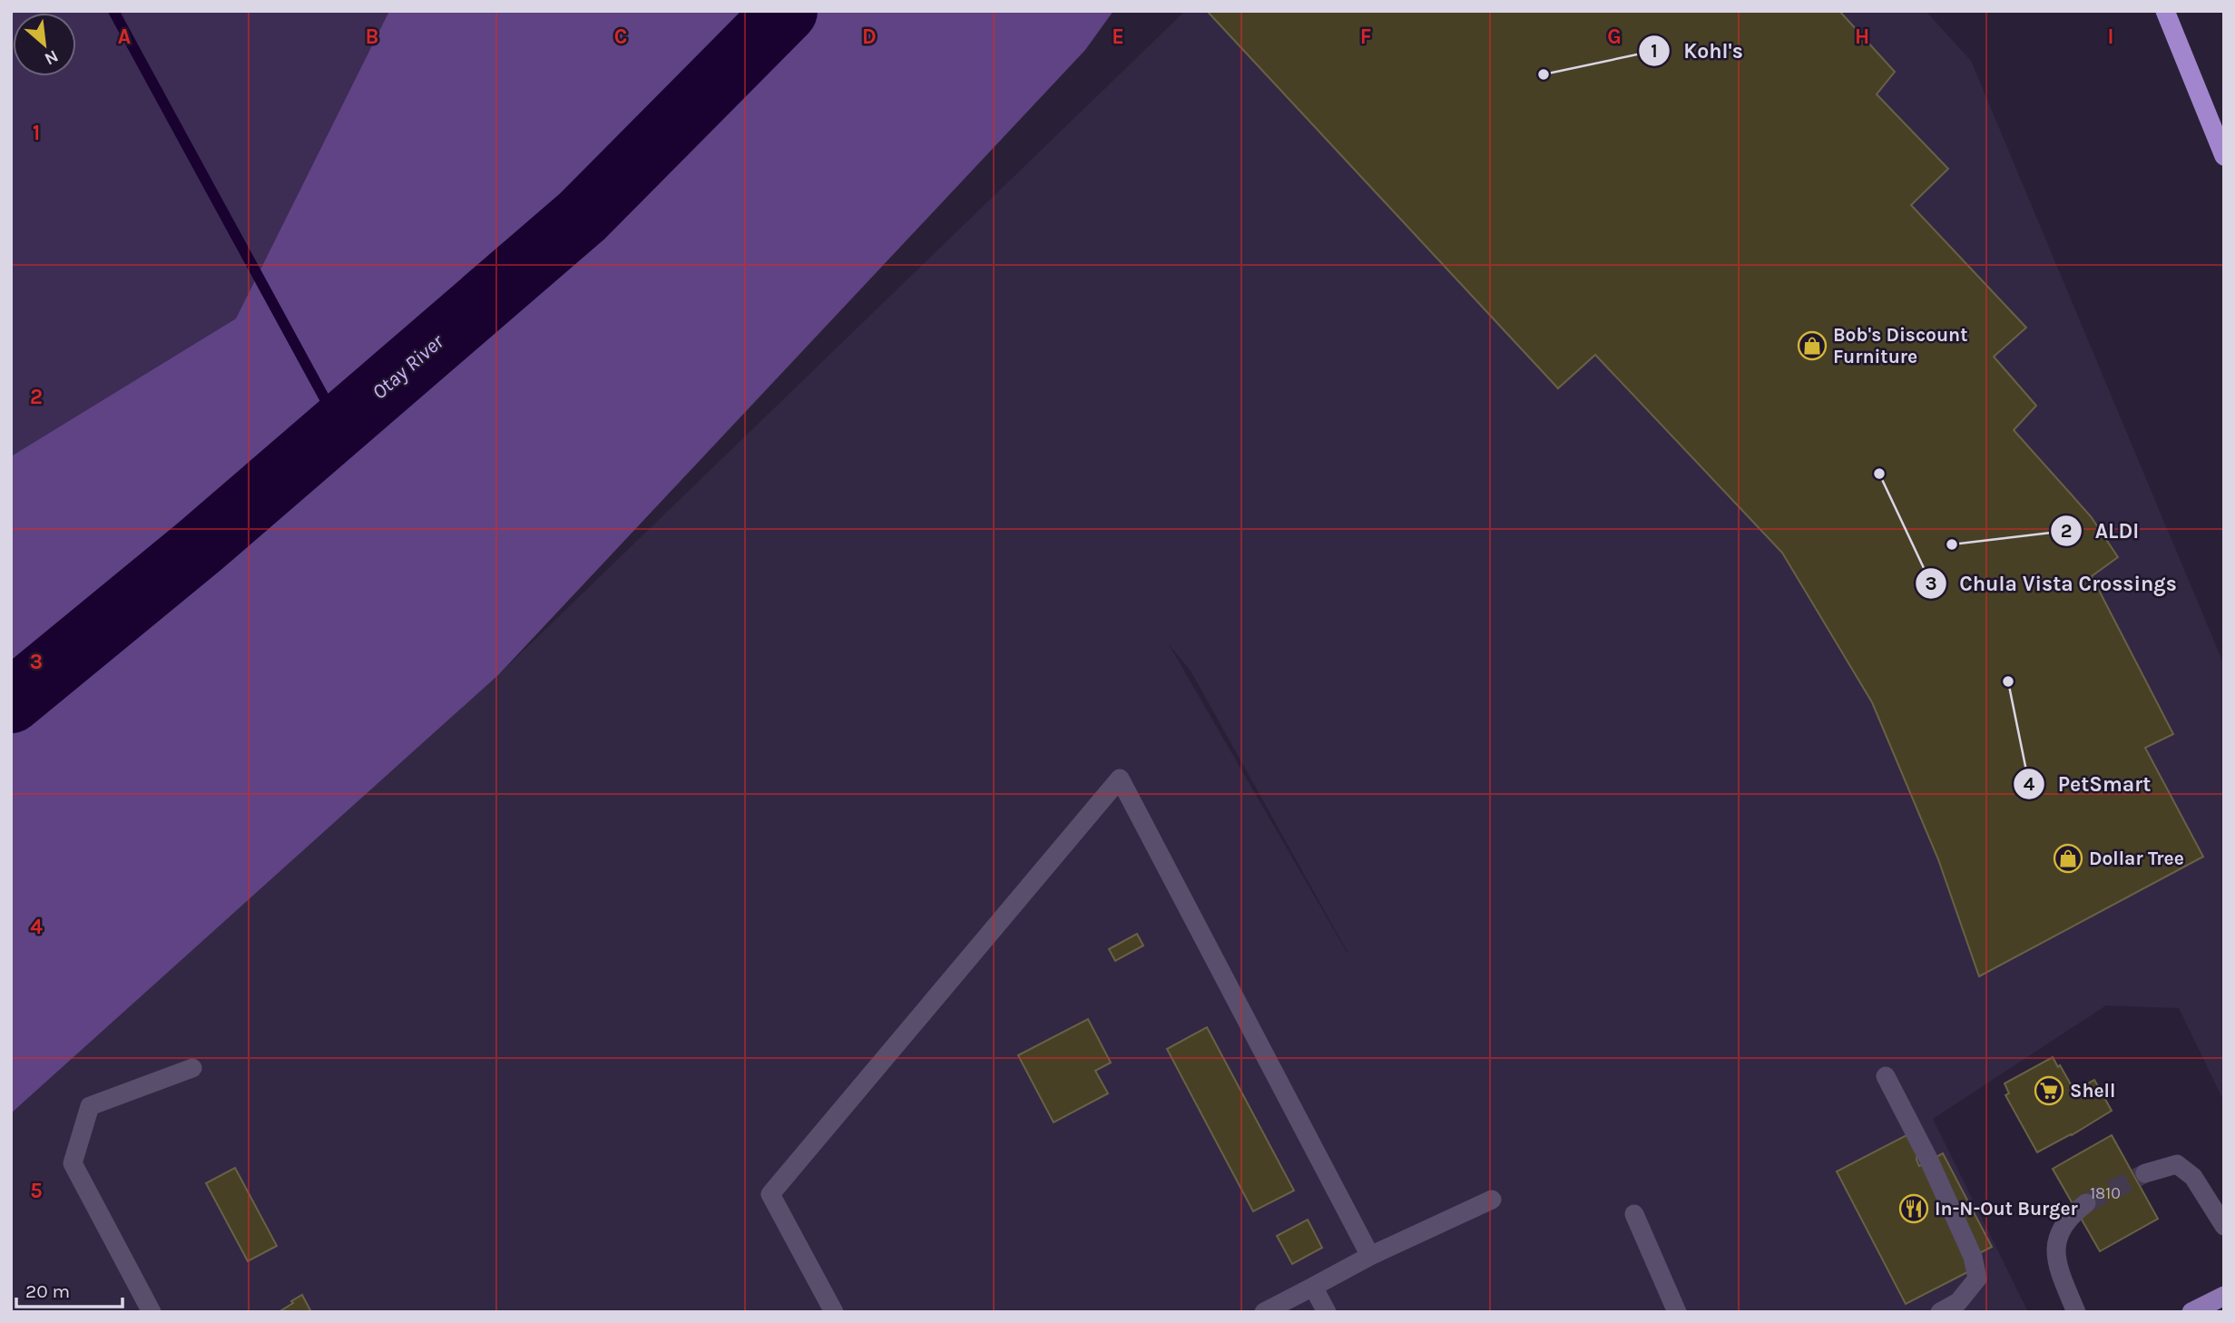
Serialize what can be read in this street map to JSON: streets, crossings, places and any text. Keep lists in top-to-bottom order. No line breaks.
{"water":["Otay River"],"places":{"other":["Kohl's","Chula Vista Crossings","ALDI","PetSmart"],"shop":["Bob's Discount Furniture","Dollar Tree"],"supermarket":["Shell"],"restaurant":["In-N-Out Burger"]},"house_numbers":["1810"],"scale_bar":"20 m","north":"bottom right","grid":{"columns":["A","B","C","D","E","F","G","H","I"],"rows":["1","2","3","4","5"]}}
